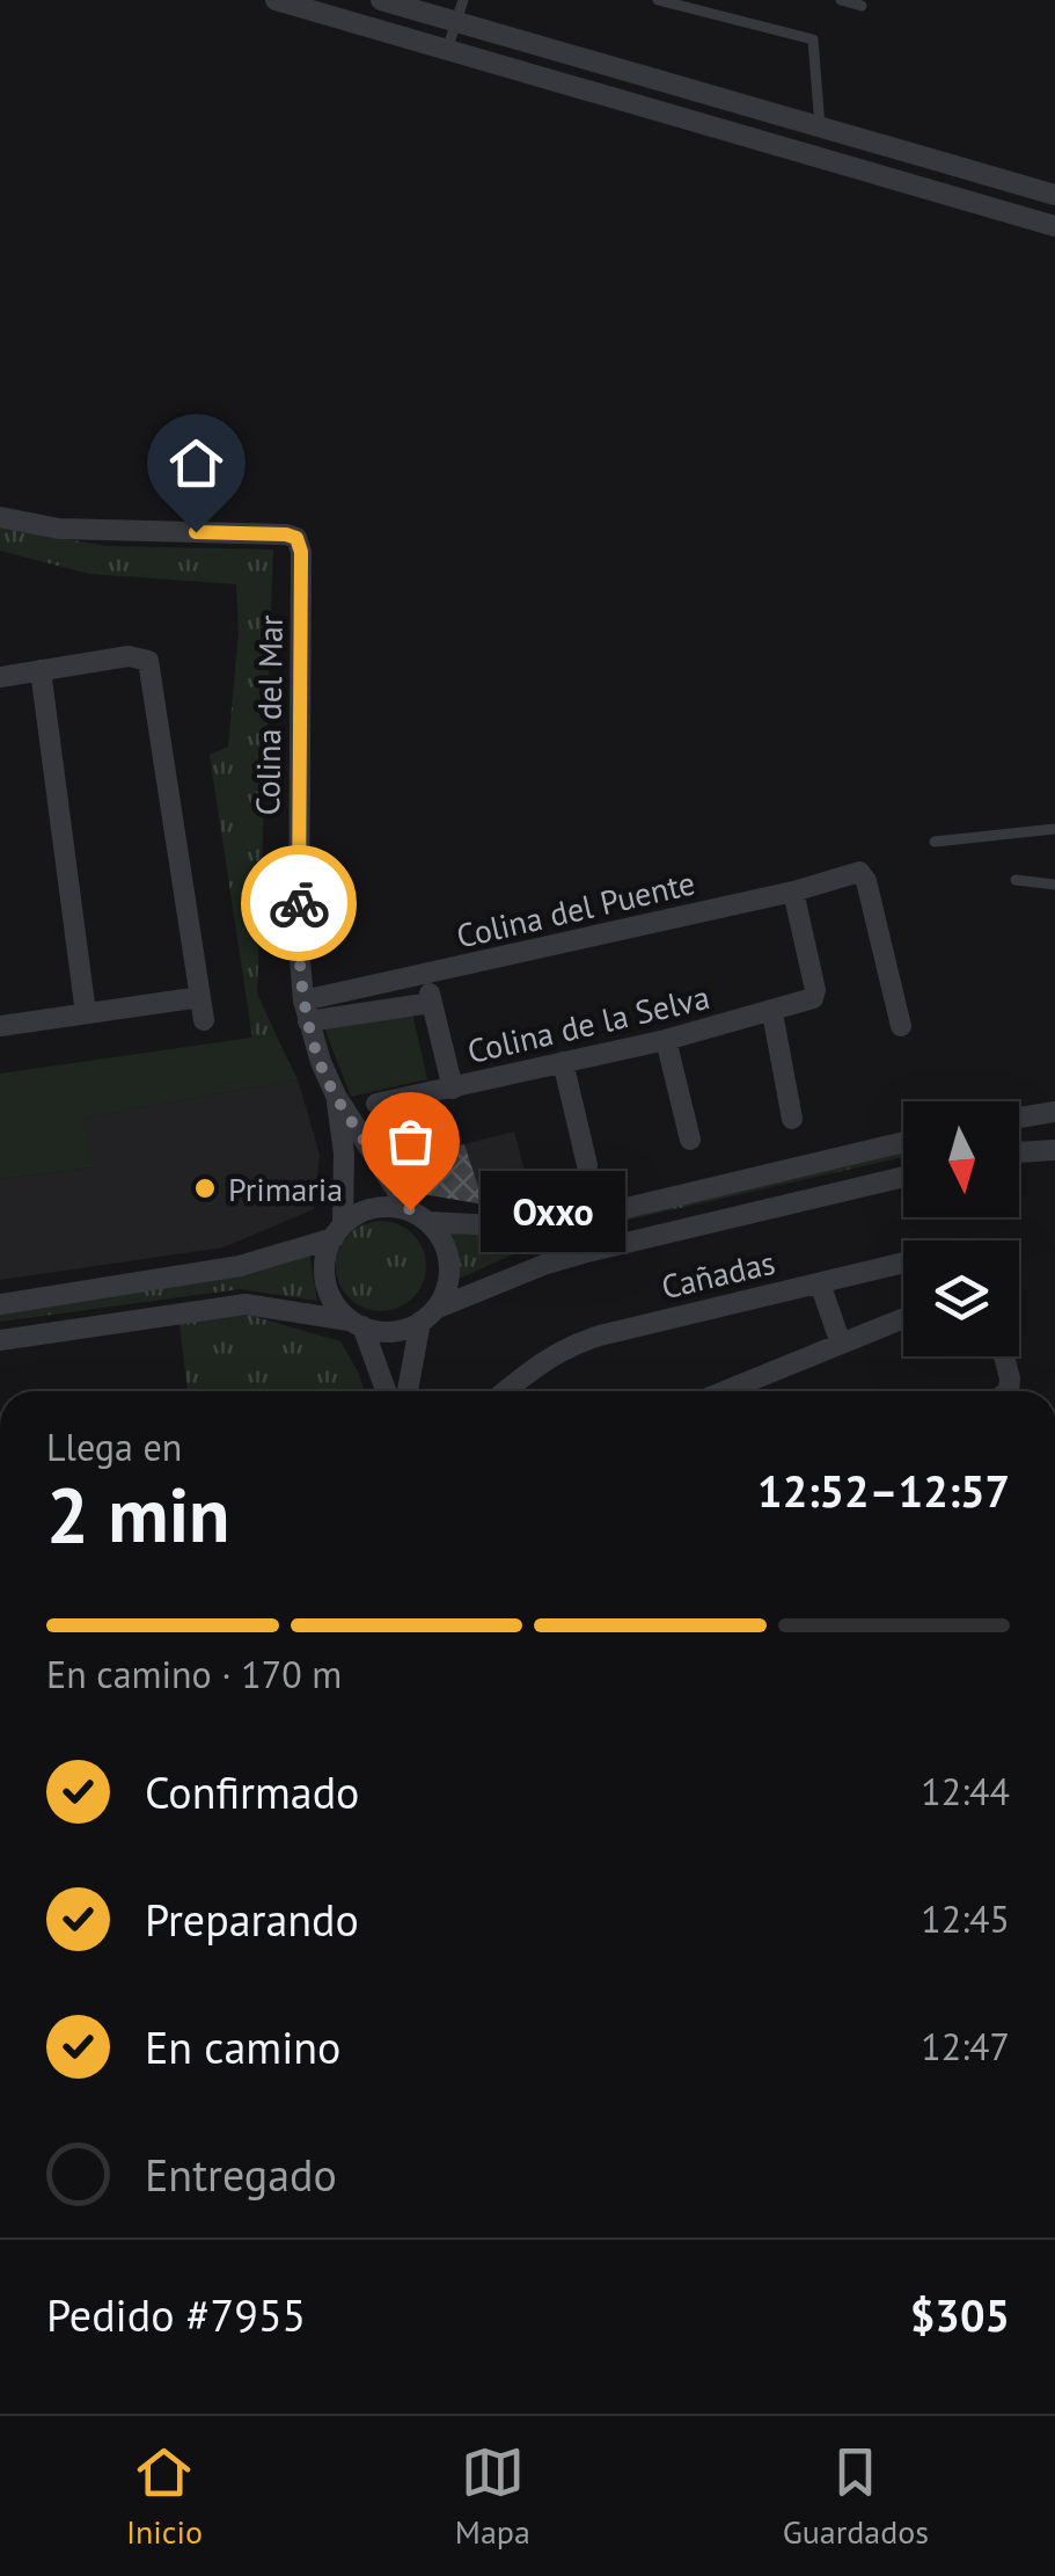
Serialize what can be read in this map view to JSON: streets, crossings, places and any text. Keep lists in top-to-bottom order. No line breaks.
{"streets":{"street":["Colina del Mar","Colina del Puente","Colina de la Selva","Cañadas"]},"crossings":[["Colina del Mar","Colina del Puente"],["Colina del Puente","Colina de la Selva"]],"places":["Primaria","Oxxo"],"north":"bottom","page":{"bubble":"Oxxo","heading":["2 min","Llega en","12:52–12:57"],"panel":["Pedido #7955","$305"],"bar":"En camino · 170 m","list":[["Confirmado","12:44"],["Preparando","12:45"],["En camino","12:47"],"Entregado"],"tabs":["Inicio","Mapa","Guardados"]}}
